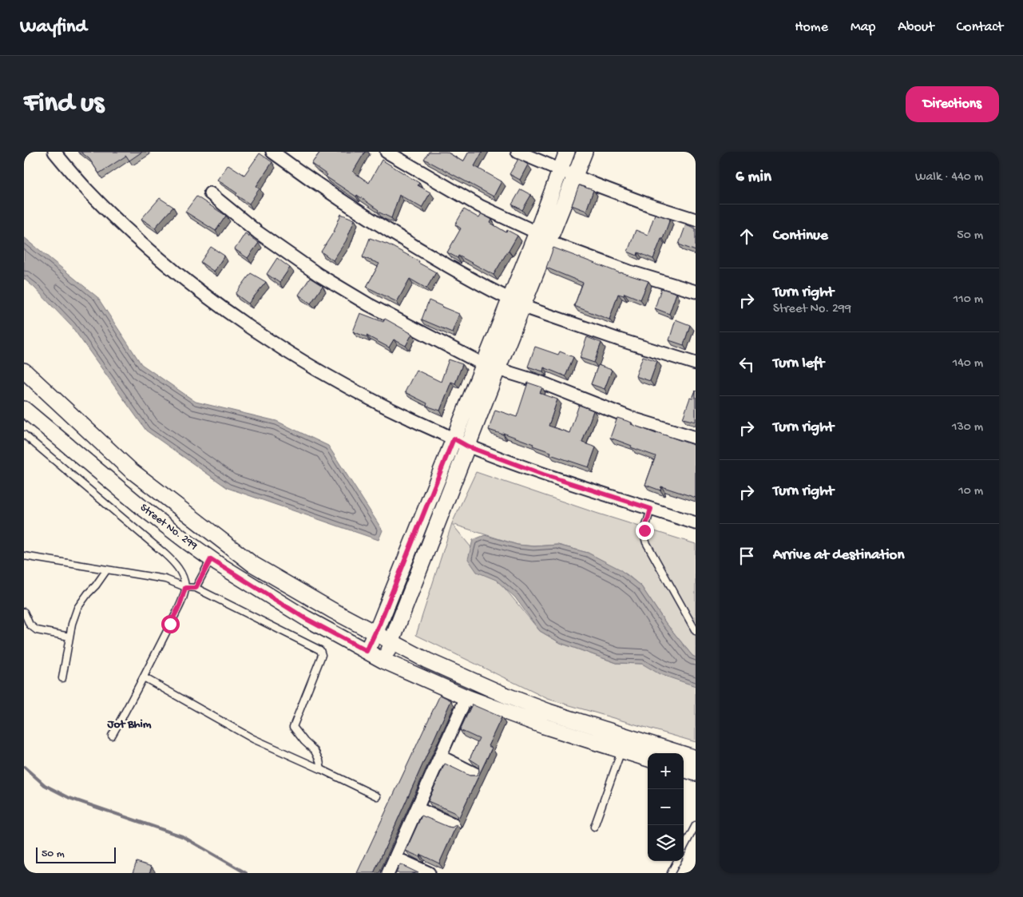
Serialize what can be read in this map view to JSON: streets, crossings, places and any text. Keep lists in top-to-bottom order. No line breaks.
{"streets":{"street":["Street No. 299"]},"districts":["Jot Bhim"],"scale_bar":"50 m","page":{"header":"Wayfind","nav":["Home","Map","About","Contact"],"buttons":"Directions","title":"Find us","heading":["6 min","Walk · 440 m"],"list":[["Continue","50 m"],["Turn right","Street No. 299","110 m"],["Turn left","140 m"],["Turn right","130 m"],["Turn right","10 m"],"Arrive at destination"],"map_buttons":["+","−"],"scale":"50 m"}}
